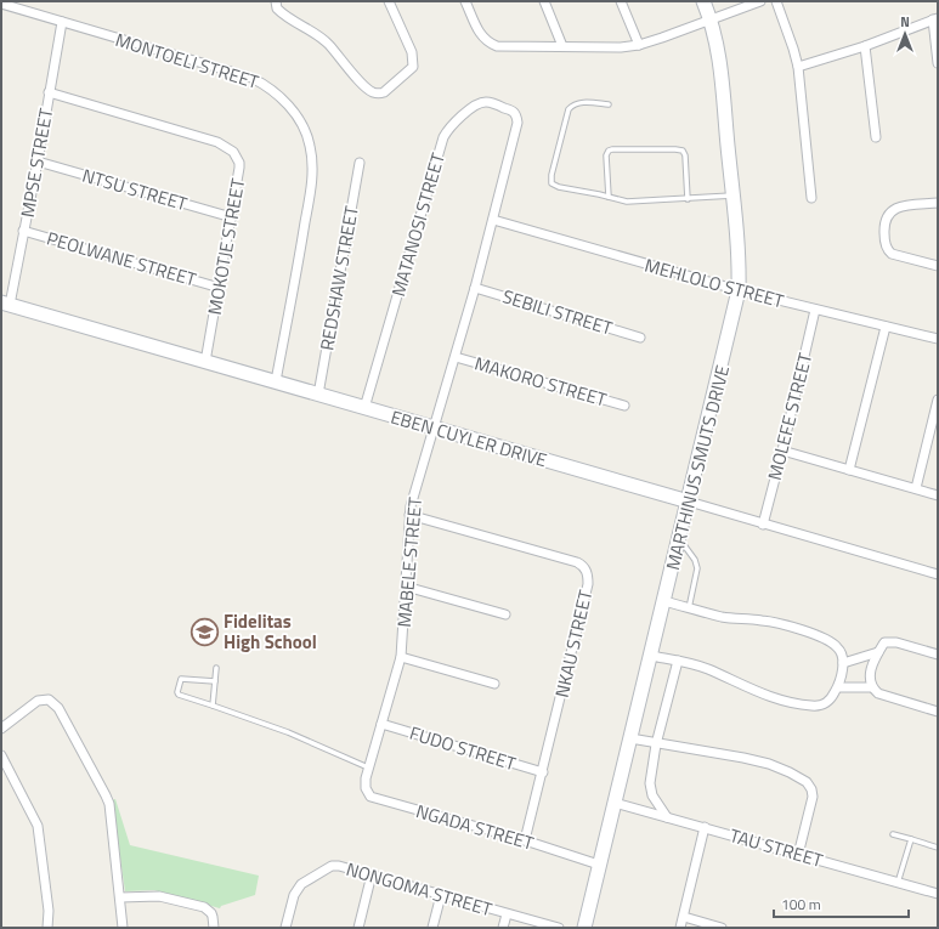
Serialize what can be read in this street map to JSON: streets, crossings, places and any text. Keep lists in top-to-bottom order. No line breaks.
{"streets":{"street":["MONTOELI STREET","MPSE STREET","NTSU STREET","MATANOSI STREET","MOKOTJE STREET","PEOLWANE STREET","REDSHAW STREET","MEHLOLO STREET","SEBILI STREET","MAKORO STREET","MOLEFE STREET","EBEN CUYLER DRIVE","MARTHINUS SMUTS DRIVE","MABELE STREET","NKAU STREET","FUDO STREET","NGADA STREET","TAU STREET","NONGOMA STREET"]},"crossings":[["MONTOELI STREET","MPSE STREET"],["MONTOELI STREET","EBEN CUYLER DRIVE"],["MPSE STREET","NTSU STREET"],["MPSE STREET","MOKOTJE STREET"],["MPSE STREET","PEOLWANE STREET"],["MPSE STREET","EBEN CUYLER DRIVE"],["NTSU STREET","MOKOTJE STREET"],["MATANOSI STREET","EBEN CUYLER DRIVE"],["MATANOSI STREET","MABELE STREET"],["MOKOTJE STREET","PEOLWANE STREET"],["MOKOTJE STREET","EBEN CUYLER DRIVE"],["REDSHAW STREET","EBEN CUYLER DRIVE"],["MEHLOLO STREET","MOLEFE STREET"],["MEHLOLO STREET","MARTHINUS SMUTS DRIVE"],["MEHLOLO STREET","MABELE STREET"],["SEBILI STREET","MABELE STREET"],["MAKORO STREET","MABELE STREET"],["MOLEFE STREET","EBEN CUYLER DRIVE"],["EBEN CUYLER DRIVE","MARTHINUS SMUTS DRIVE"],["EBEN CUYLER DRIVE","MABELE STREET"],["MARTHINUS SMUTS DRIVE","NGADA STREET"],["MARTHINUS SMUTS DRIVE","TAU STREET"],["MABELE STREET","NKAU STREET"],["MABELE STREET","FUDO STREET"],["MABELE STREET","NGADA STREET"],["NKAU STREET","FUDO STREET"],["NKAU STREET","NGADA STREET"]],"places":{"school or university":["Fidelitas High School"]},"scale_bar":"100 m","north":"top"}
